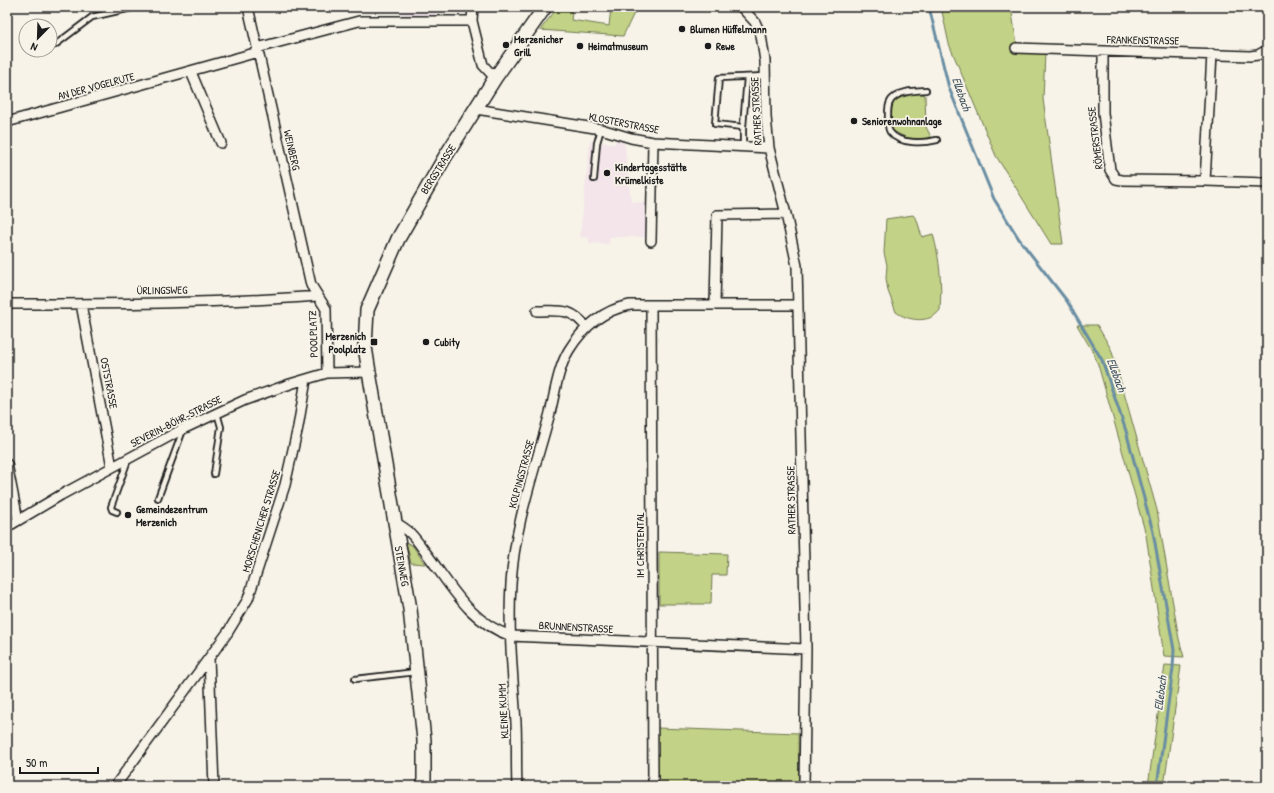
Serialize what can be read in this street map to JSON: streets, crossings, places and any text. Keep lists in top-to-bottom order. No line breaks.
{"streets":{"street":["FRANKENSTRASSE","AN DER VOGELRUTE","RATHER STRASSE","KLOSTERSTRASSE","RÖMERSTRASSE","WEINBERG","BERGSTRASSE","ÜRLINGSWEG","POOLPLATZ","OSTSTRASSE","SEVERIN-BÖHR-STRASSE","KOLPINGSTRASSE","MORSCHENICHER STRASSE","IM CHRISTENTAL","STEINWEG","BRUNNENSTRASSE","KLEINE KUMM"]},"crossings":[["FRANKENSTRASSE","RÖMERSTRASSE"],["AN DER VOGELRUTE","WEINBERG"],["RATHER STRASSE","KLOSTERSTRASSE"],["RATHER STRASSE","KOLPINGSTRASSE"],["RATHER STRASSE","BRUNNENSTRASSE"],["KLOSTERSTRASSE","BERGSTRASSE"],["WEINBERG","ÜRLINGSWEG"],["WEINBERG","POOLPLATZ"],["BERGSTRASSE","STEINWEG"],["ÜRLINGSWEG","POOLPLATZ"],["ÜRLINGSWEG","OSTSTRASSE"],["POOLPLATZ","SEVERIN-BÖHR-STRASSE"],["OSTSTRASSE","SEVERIN-BÖHR-STRASSE"],["SEVERIN-BÖHR-STRASSE","MORSCHENICHER STRASSE"],["SEVERIN-BÖHR-STRASSE","STEINWEG"],["KOLPINGSTRASSE","IM CHRISTENTAL"],["KOLPINGSTRASSE","BRUNNENSTRASSE"],["KOLPINGSTRASSE","KLEINE KUMM"],["IM CHRISTENTAL","BRUNNENSTRASSE"],["STEINWEG","BRUNNENSTRASSE"],["BRUNNENSTRASSE","KLEINE KUMM"]],"water":["Ellebach"],"places":{"other":["Blumen Hüffelmann","Merzenicher Grill","Heimatmuseum","Rewe","Seniorenwohnanlage","Kindertagesstätte Krümelkiste","Cubity","Gemeindezentrum Merzenich"],"transit":["Merzenich Poolplatz"]},"scale_bar":"50 m","north":"bottom left"}
